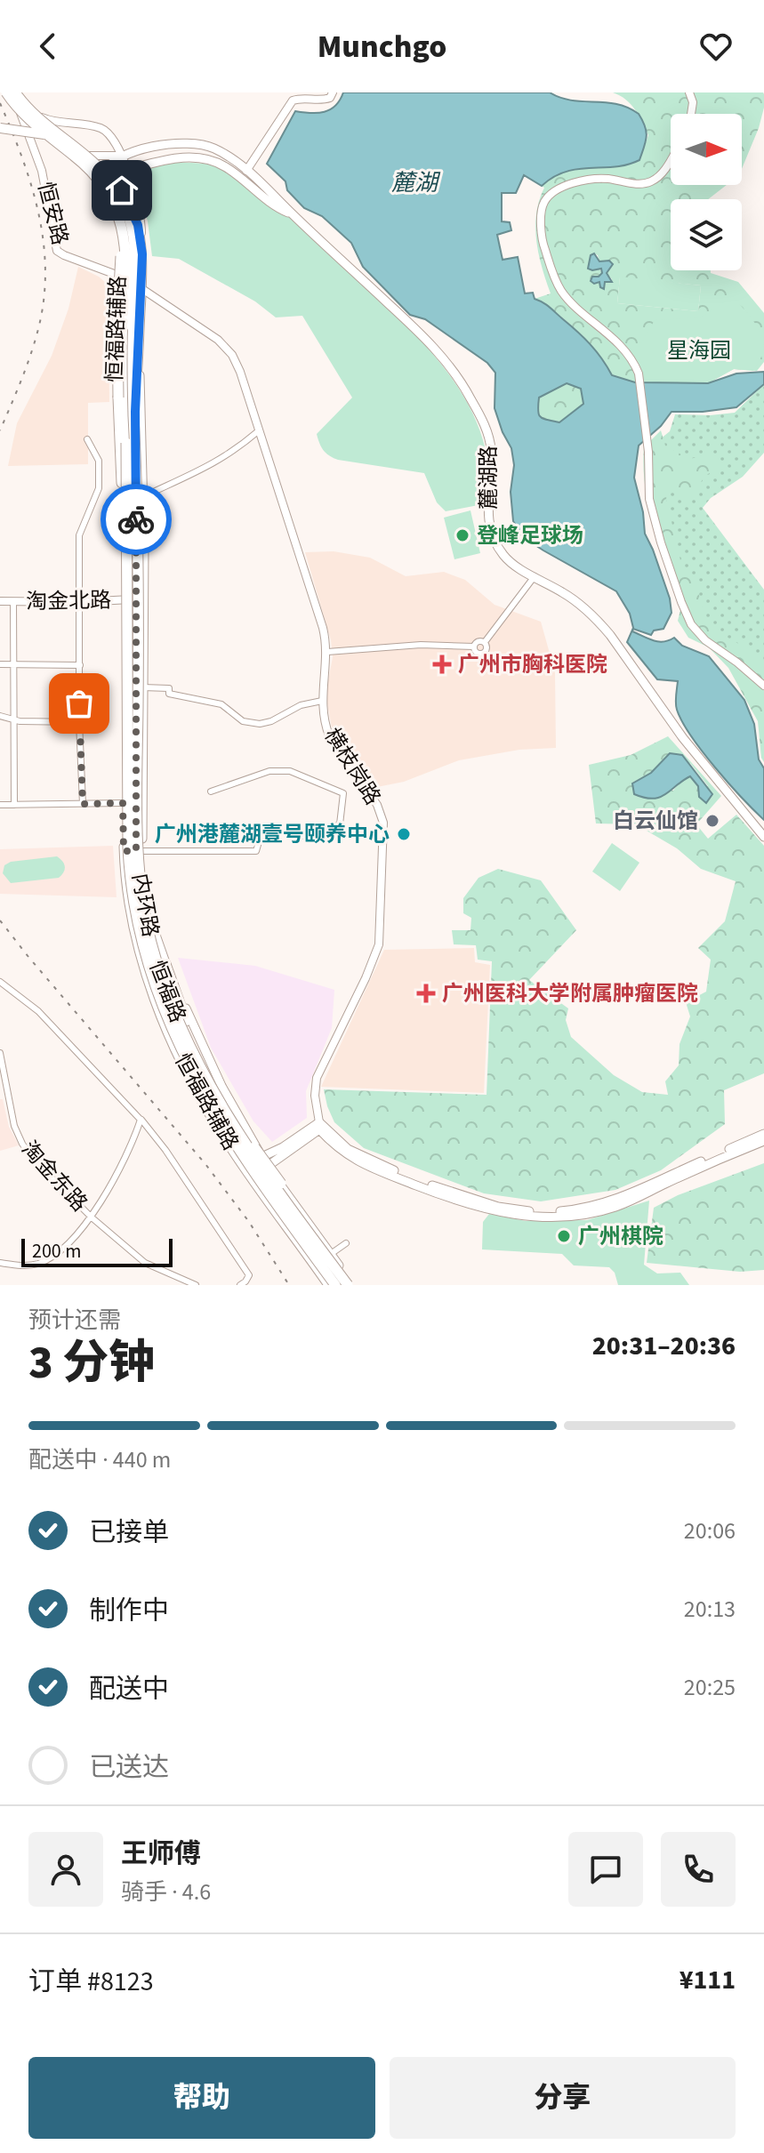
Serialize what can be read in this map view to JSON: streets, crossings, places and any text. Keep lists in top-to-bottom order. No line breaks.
{"streets":{"highway":["内环路"],"main road":["恒福路辅路","麓湖路","恒福路"],"street":["恒安路","淘金北路","横枝岗路","淘金东路"]},"crossings":[["恒安路","恒福路辅路"],["恒安路","横枝岗路"],["恒安路","内环路"],["恒安路","恒福路"],["恒福路辅路","淘金北路"],["恒福路辅路","恒福路"],["麓湖路","恒福路"],["淘金北路","恒福路"],["横枝岗路","恒福路"],["内环路","恒福路"]],"water":["麓湖"],"parks":["星海园"],"places":{"other":["登峰足球场","白云仙馆","广州港麓湖壹号颐养中心","广州棋院"],"health":["广州市胸科医院","广州医科大学附属肿瘤医院"]},"scale_bar":"200 m","north":"right","page":{"header":"Munchgo","scale":"200 m","heading":["3 分钟","预计还需","20:31–20:36"],"panel":["王师傅","骑手 · 4.6","订单 #8123","¥111"],"bar":"配送中 · 440 m","list":[["已接单","20:06"],["制作中","20:13"],["配送中","20:25"],"已送达"],"buttons":["帮助","分享"]}}
